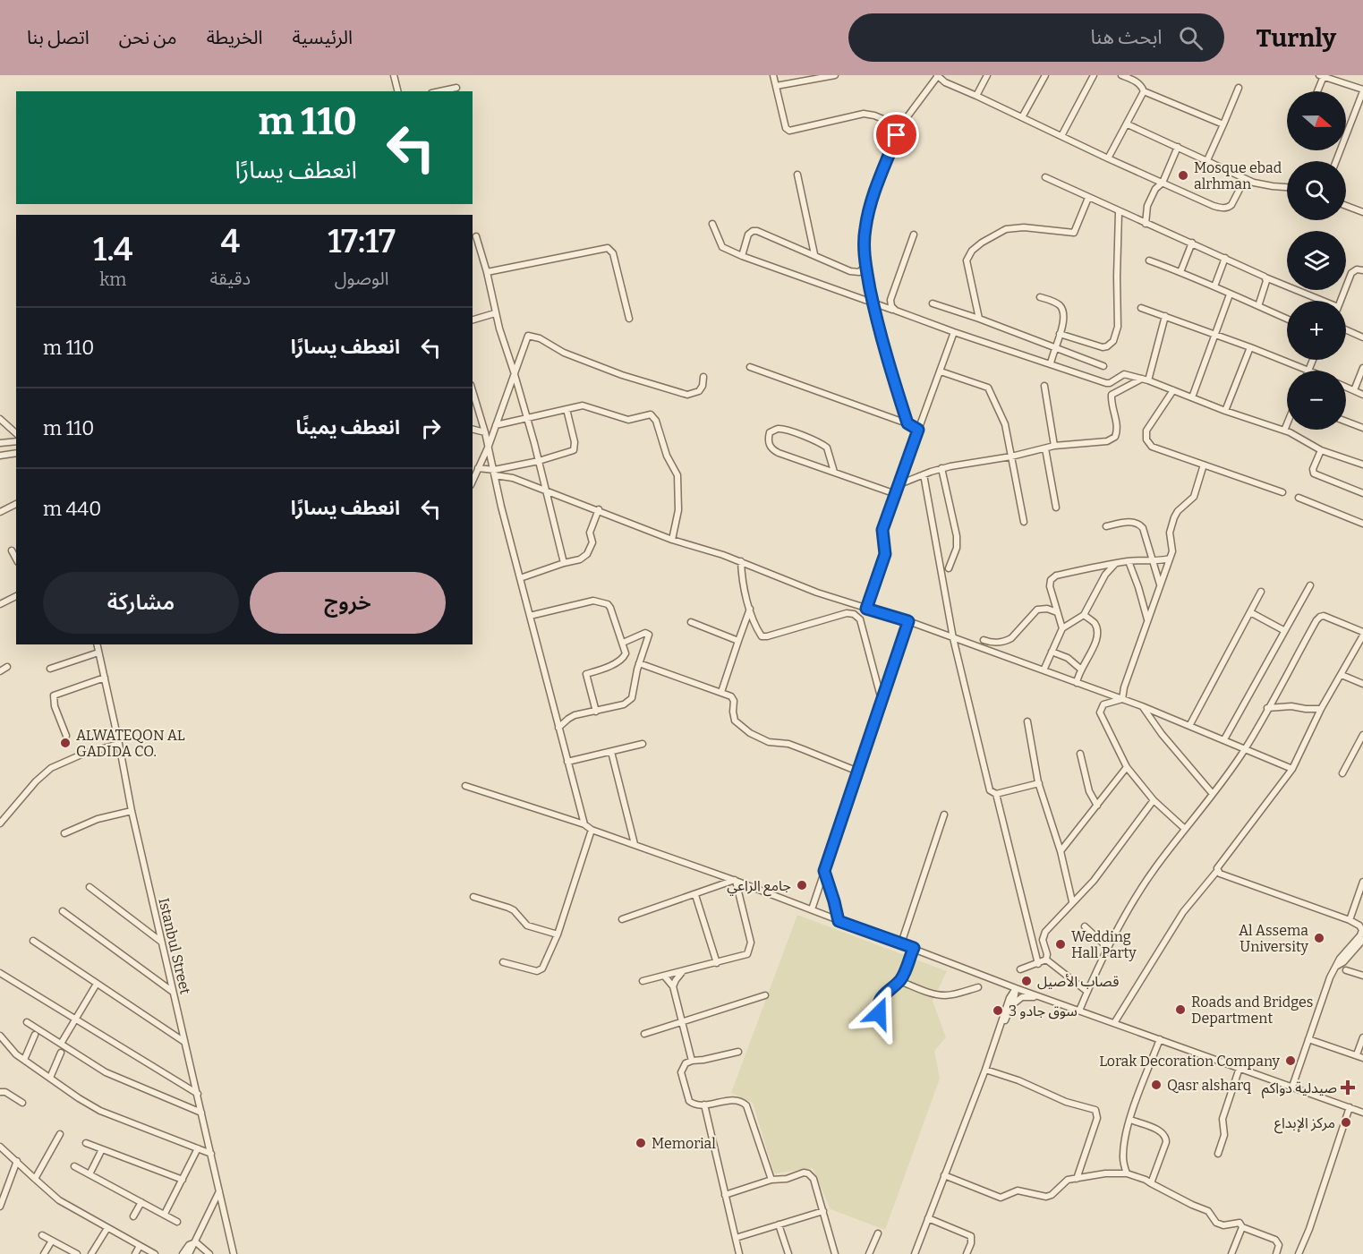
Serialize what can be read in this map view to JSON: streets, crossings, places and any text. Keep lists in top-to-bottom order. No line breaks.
{"streets":{"street":["Istanbul Street"]},"places":{"other":["Mosque ebad alrhman","ALWATEQON AL GADIDA CO.","جامع الراعي","Al Assema University","Wedding Hall Party","قصاب الأصيل","Roads and Bridges Department","سوق جادو 3","Lorak Decoration Company","Qasr alsharq","مركز الإبداع","Memorial"],"health":["صيدلية دواكم"]},"north":"right","page":{"header":"Turnly","search":"ابحث هنا","nav":["الرئيسية","الخريطة","من نحن","اتصل بنا"],"map_buttons":["+","−"],"turn":["110 m","انعطف يسارًا"],"eta":["17:17","الوصول","4","دقيقة","1.4","km"],"list":[{"name":"انعطف يسارًا","value":"110 m"},{"name":"انعطف يمينًا","value":"110 m"},{"name":"انعطف يسارًا","value":"440 m"}],"buttons":["خروج","مشاركة"]}}
